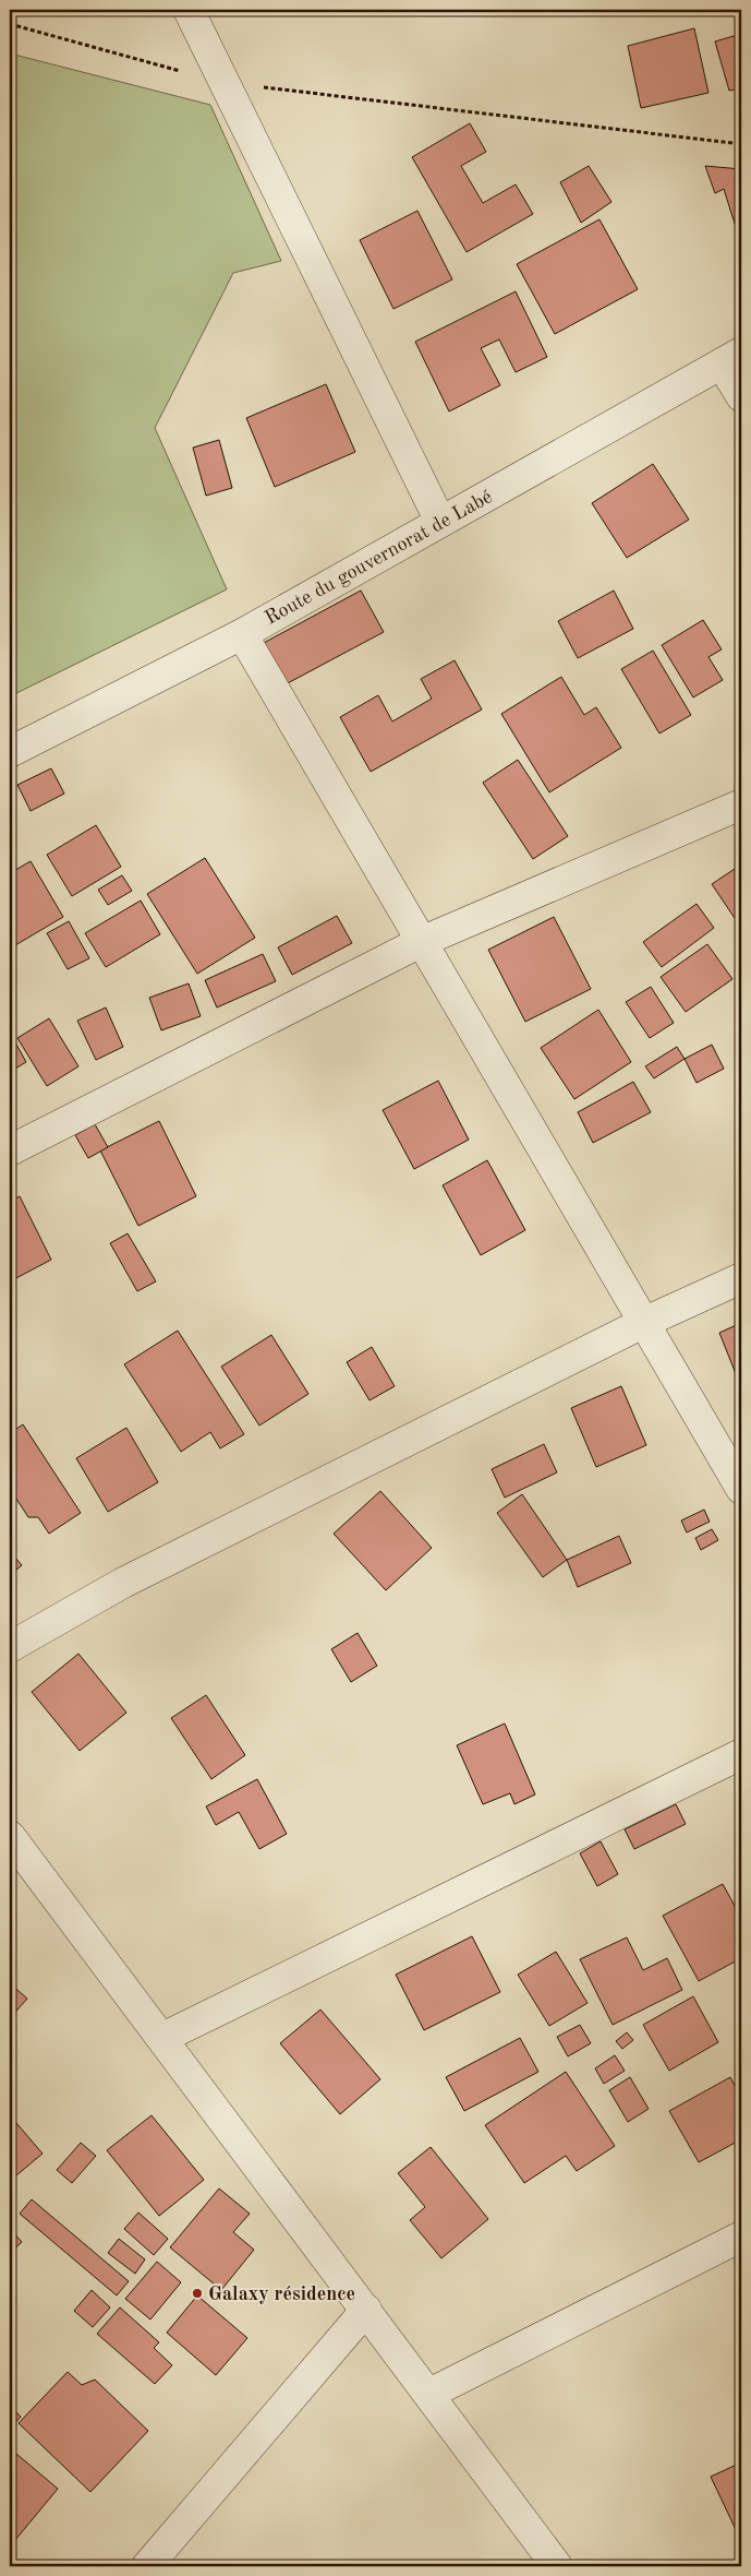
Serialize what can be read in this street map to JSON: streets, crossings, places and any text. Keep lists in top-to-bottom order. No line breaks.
{"streets":{"street":["Route du gouvernorat de Labé"]},"places":["Galaxy résidence"]}
